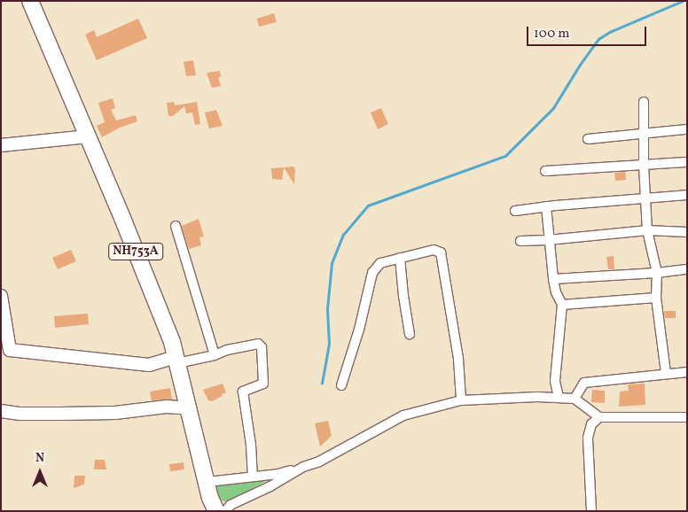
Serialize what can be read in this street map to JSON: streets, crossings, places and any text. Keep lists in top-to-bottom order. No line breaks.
{"streets":{"highway":["NH753A"]},"scale_bar":"100 m","north":"top"}
